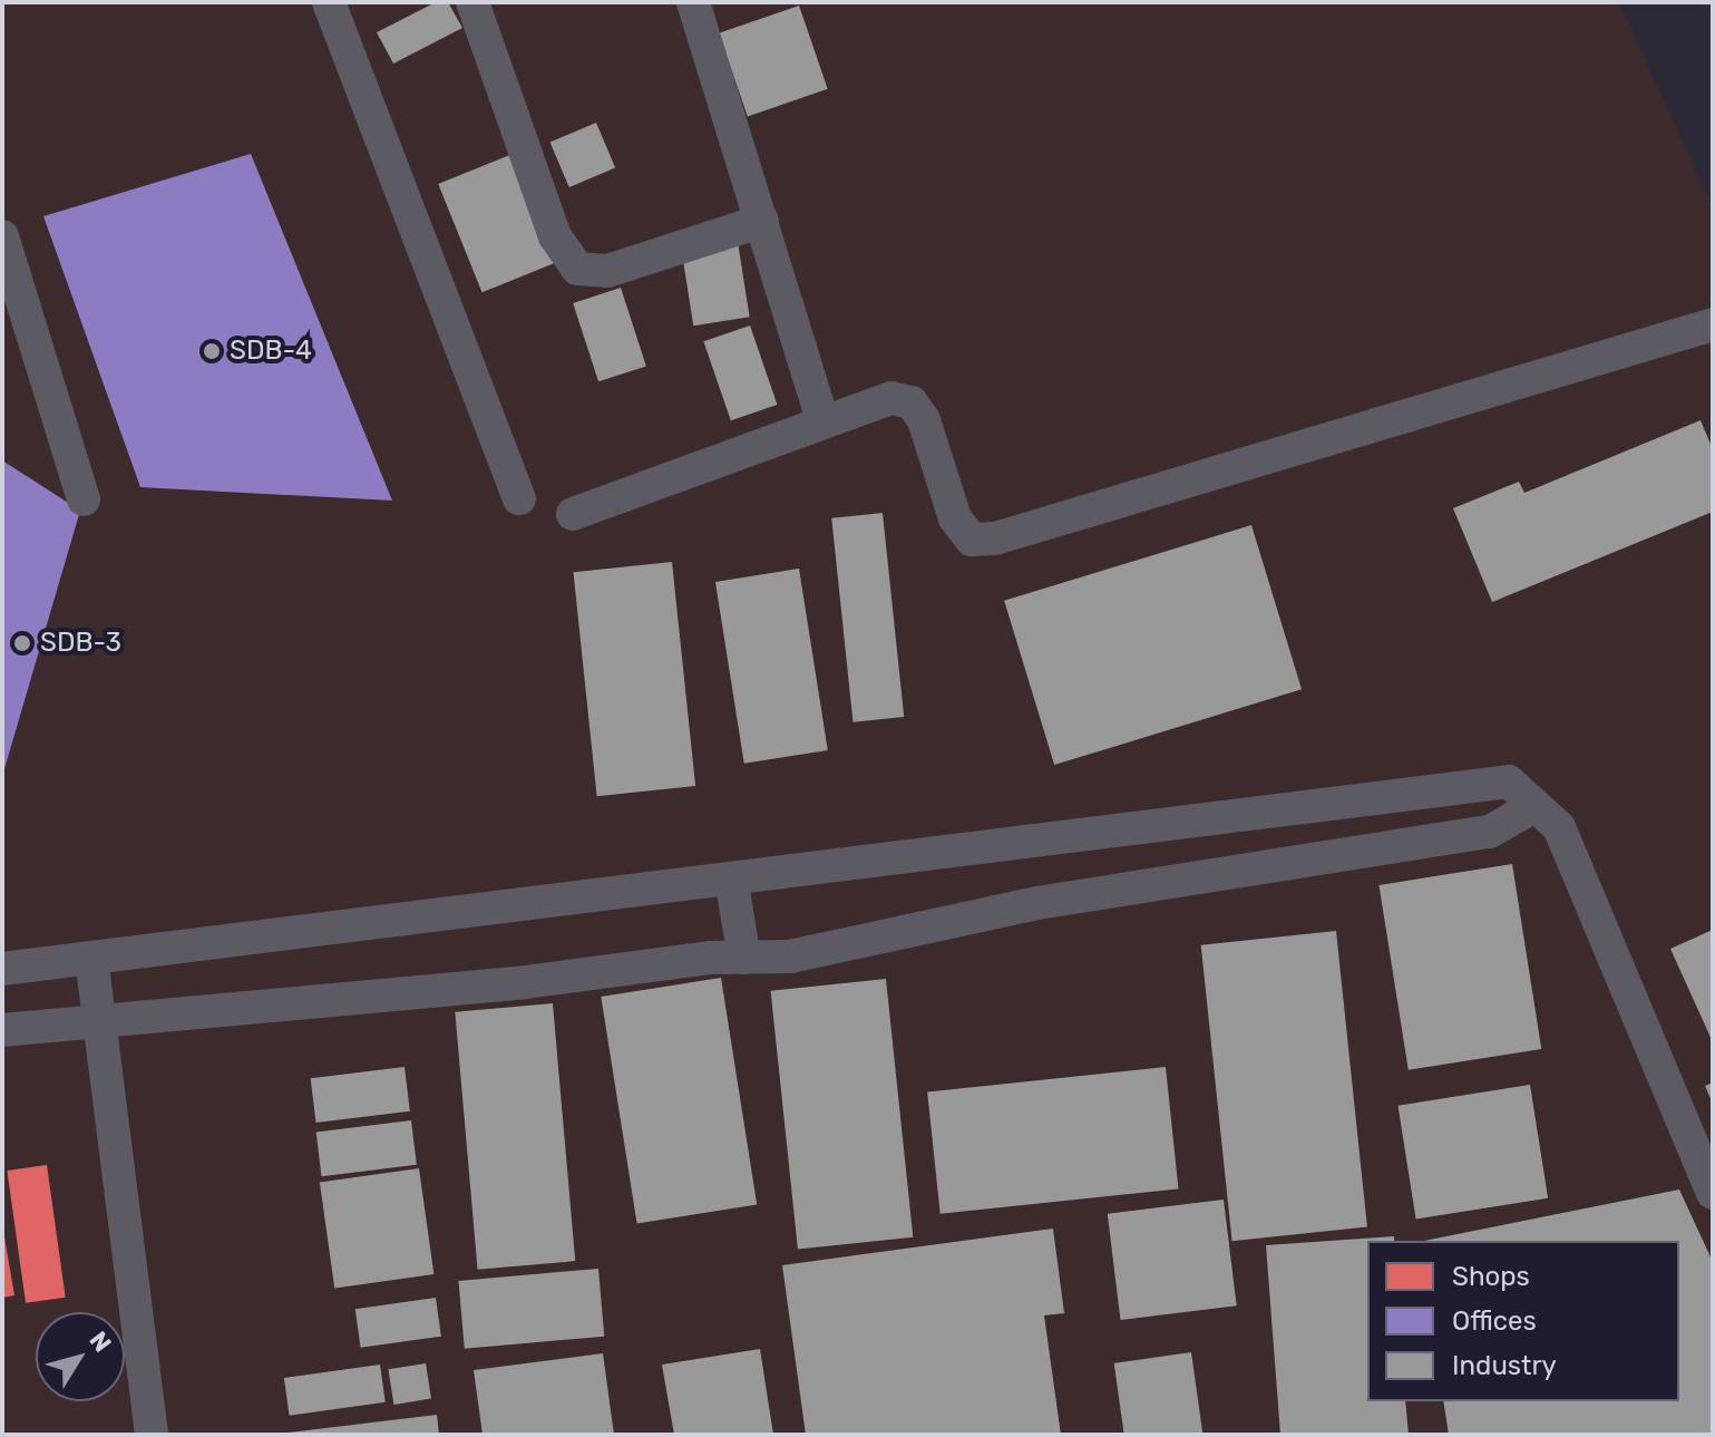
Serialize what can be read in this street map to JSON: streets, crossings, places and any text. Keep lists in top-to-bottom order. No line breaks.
{"places":["SDB-4","SDB-3"],"legend":["Shops","Offices","Industry"],"north":"top right"}
